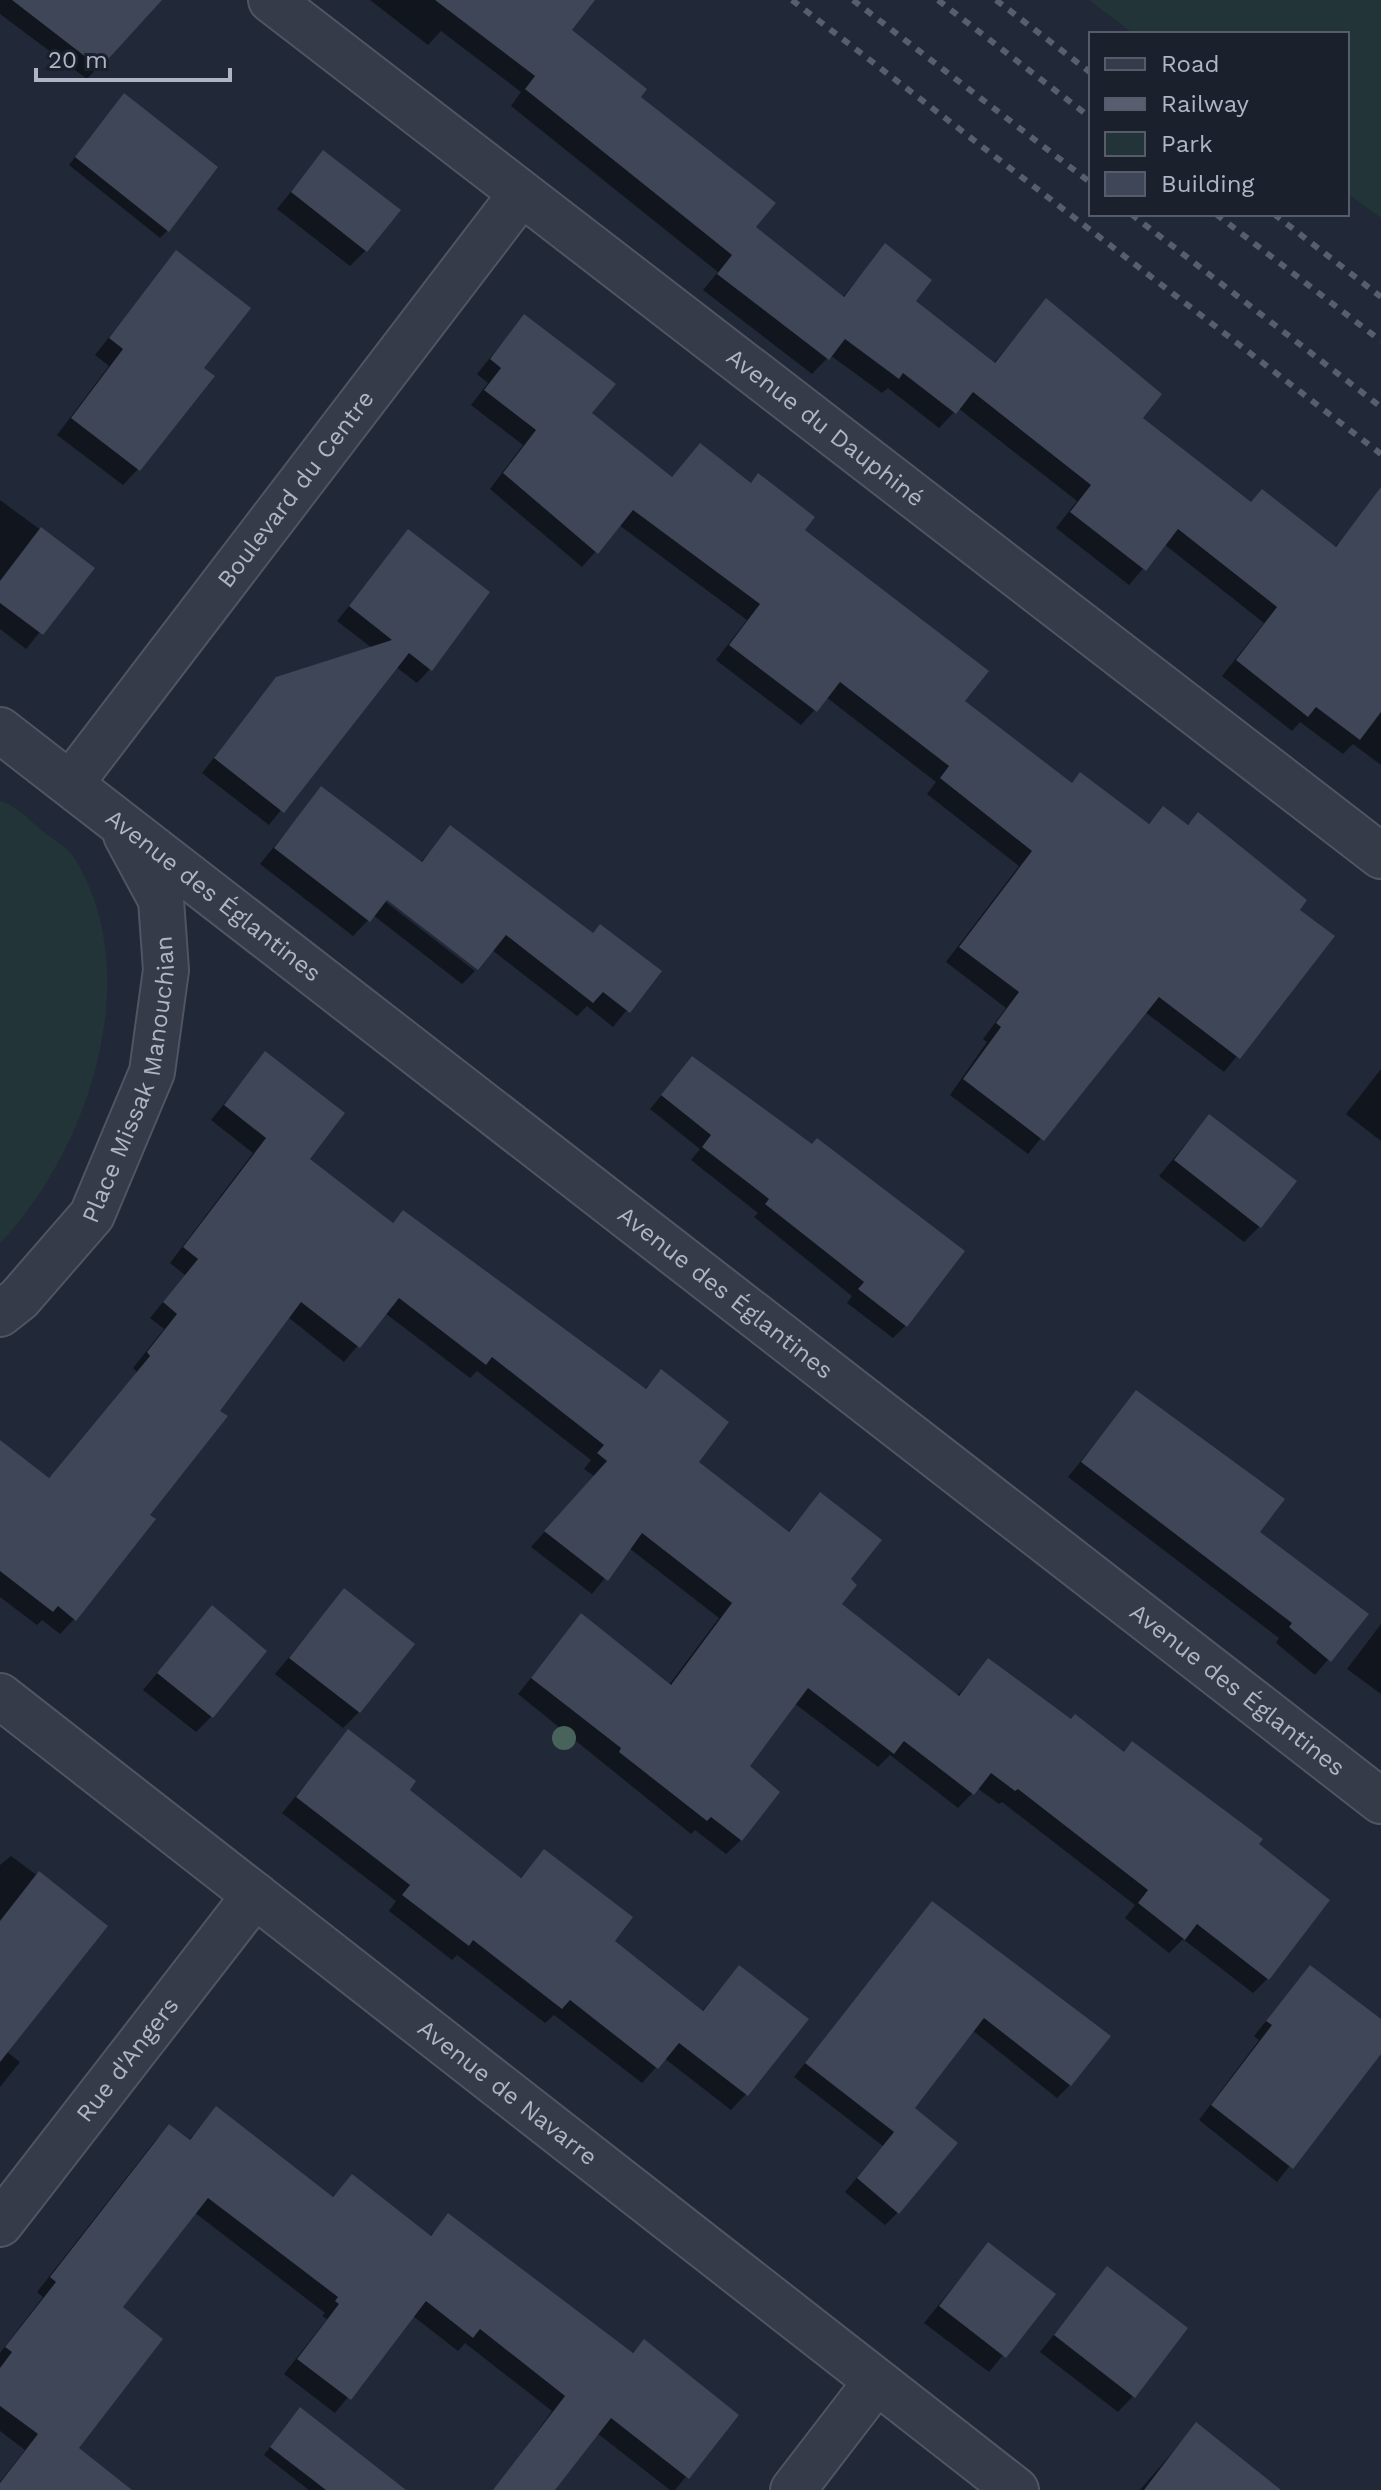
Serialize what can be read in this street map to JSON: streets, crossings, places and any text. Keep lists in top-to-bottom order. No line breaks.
{"streets":{"street":["Avenue du Dauphiné","Boulevard du Centre","Avenue des Églantines","Place Missak Manouchian","Rue d'Angers","Avenue de Navarre"]},"crossings":[["Avenue du Dauphiné","Boulevard du Centre"],["Boulevard du Centre","Avenue des Églantines"],["Avenue des Églantines","Place Missak Manouchian"],["Rue d'Angers","Avenue de Navarre"]],"legend":["Road","Railway","Park","Building"],"scale_bar":"20 m"}
